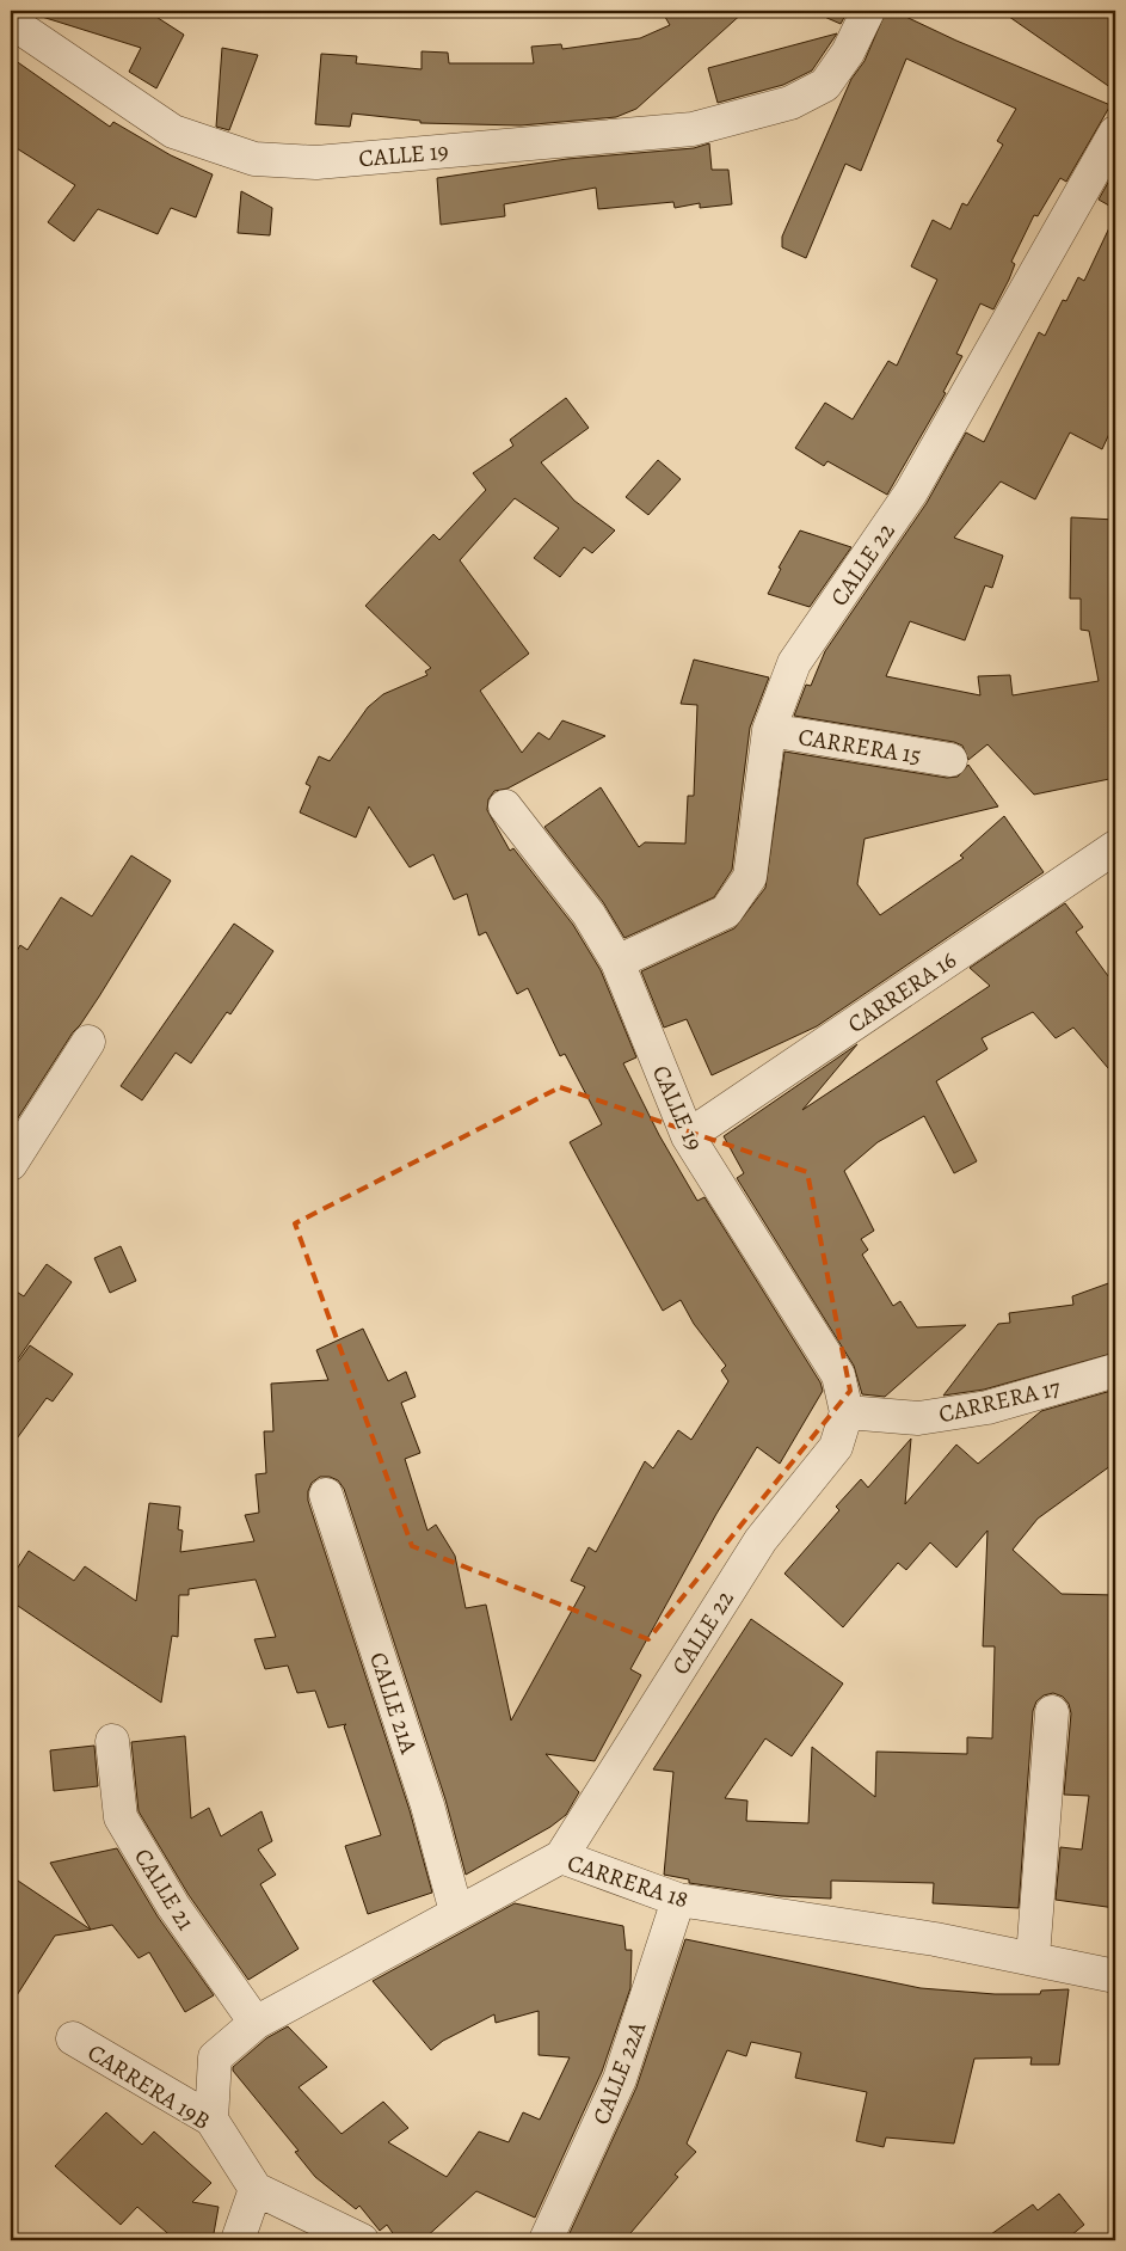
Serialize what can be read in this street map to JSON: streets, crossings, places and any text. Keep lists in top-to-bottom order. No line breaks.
{"streets":{"street":["CALLE 19","CALLE 22","CARRERA 15","CARRERA 16","CARRERA 17","CALLE 21A","CARRERA 18","CALLE 21","CALLE 22A","CARRERA 19B"]},"crossings":[["CALLE 19","CALLE 22"],["CALLE 19","CARRERA 16"],["CALLE 19","CARRERA 17"],["CALLE 22","CARRERA 15"],["CALLE 22","CARRERA 17"],["CALLE 22","CARRERA 18"],["CALLE 21A","CARRERA 18"],["CARRERA 18","CALLE 21"],["CARRERA 18","CALLE 22A"],["CARRERA 18","CARRERA 19B"]]}
